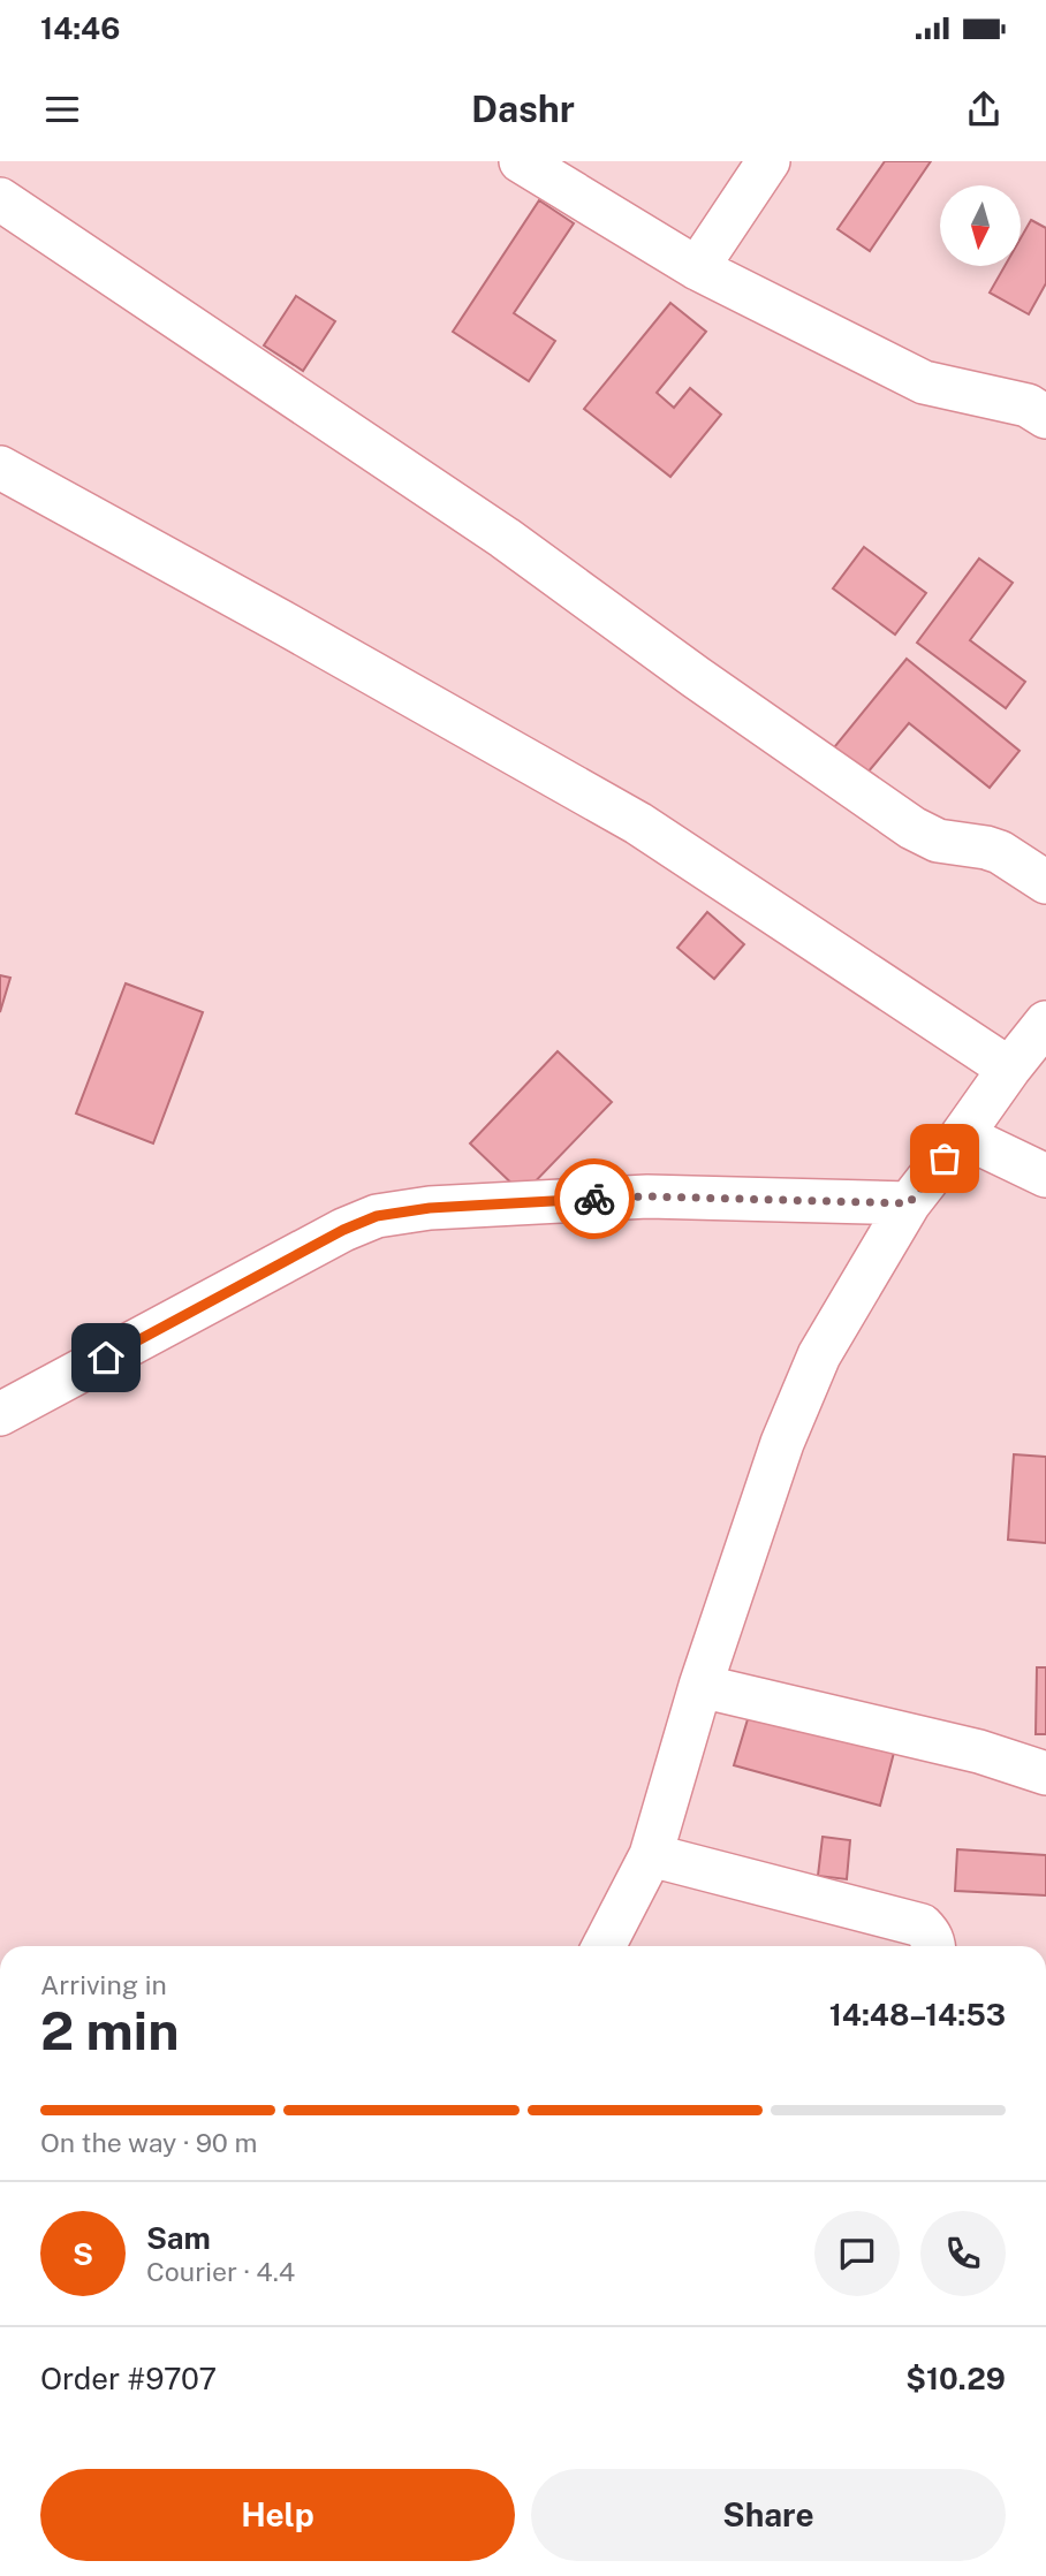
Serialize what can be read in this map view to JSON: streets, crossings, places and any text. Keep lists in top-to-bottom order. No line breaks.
{"north":"bottom","page":{"status":"14:46","header":"Dashr","heading":["2 min","Arriving in","14:48–14:53"],"panel":["Sam","Courier · 4.4","Order #9707","$10.29"],"bar":"On the way · 90 m","round":"S","buttons":["Help","Share"]}}
